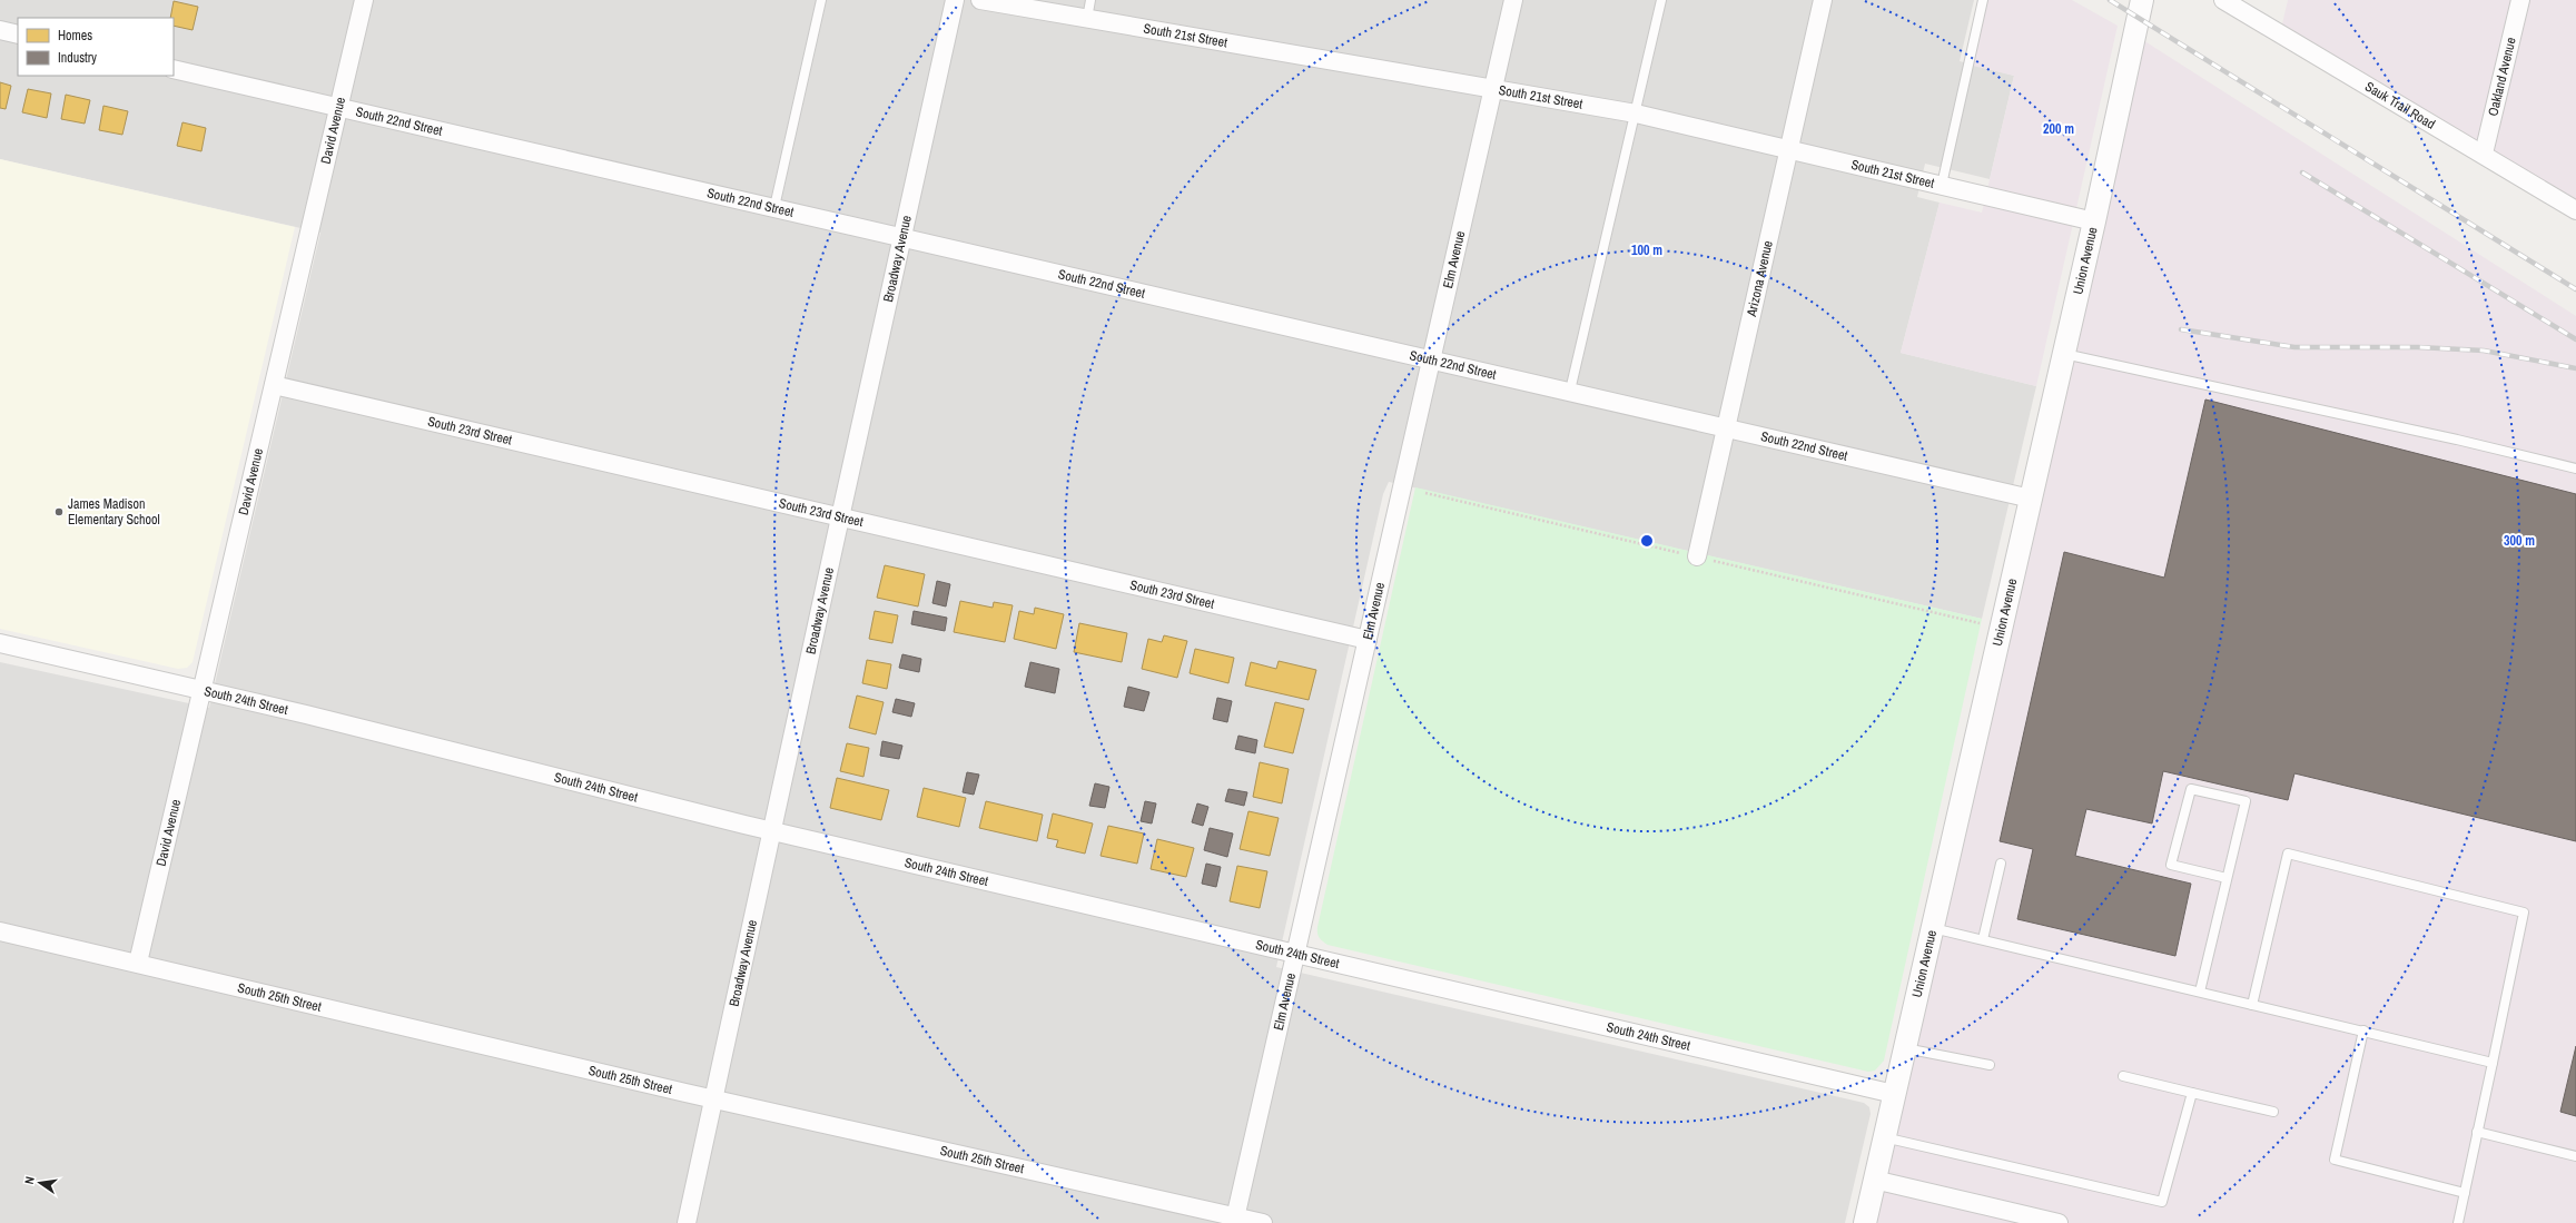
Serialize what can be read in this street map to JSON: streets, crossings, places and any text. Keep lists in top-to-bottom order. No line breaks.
{"streets":{"street":["South 21st Street","Oakland Avenue","Sauk Trail Road","South 22nd Street","David Avenue","Broadway Avenue","Elm Avenue","Union Avenue","Arizona Avenue","South 23rd Street","South 24th Street","South 25th Street"]},"crossings":[["South 21st Street","Elm Avenue"],["South 21st Street","Union Avenue"],["South 21st Street","Arizona Avenue"],["Oakland Avenue","Sauk Trail Road"],["South 22nd Street","David Avenue"],["South 22nd Street","Broadway Avenue"],["South 22nd Street","Elm Avenue"],["South 22nd Street","Union Avenue"],["South 22nd Street","Arizona Avenue"],["David Avenue","South 23rd Street"],["David Avenue","South 24th Street"],["David Avenue","South 25th Street"],["Broadway Avenue","South 23rd Street"],["Broadway Avenue","South 24th Street"],["Broadway Avenue","South 25th Street"],["Elm Avenue","South 23rd Street"],["Elm Avenue","South 24th Street"],["Elm Avenue","South 25th Street"],["Union Avenue","South 24th Street"]],"places":["James Madison Elementary School"],"legend":["Homes","Industry"],"north":"left","rings":["200 m","100 m","300 m"]}
